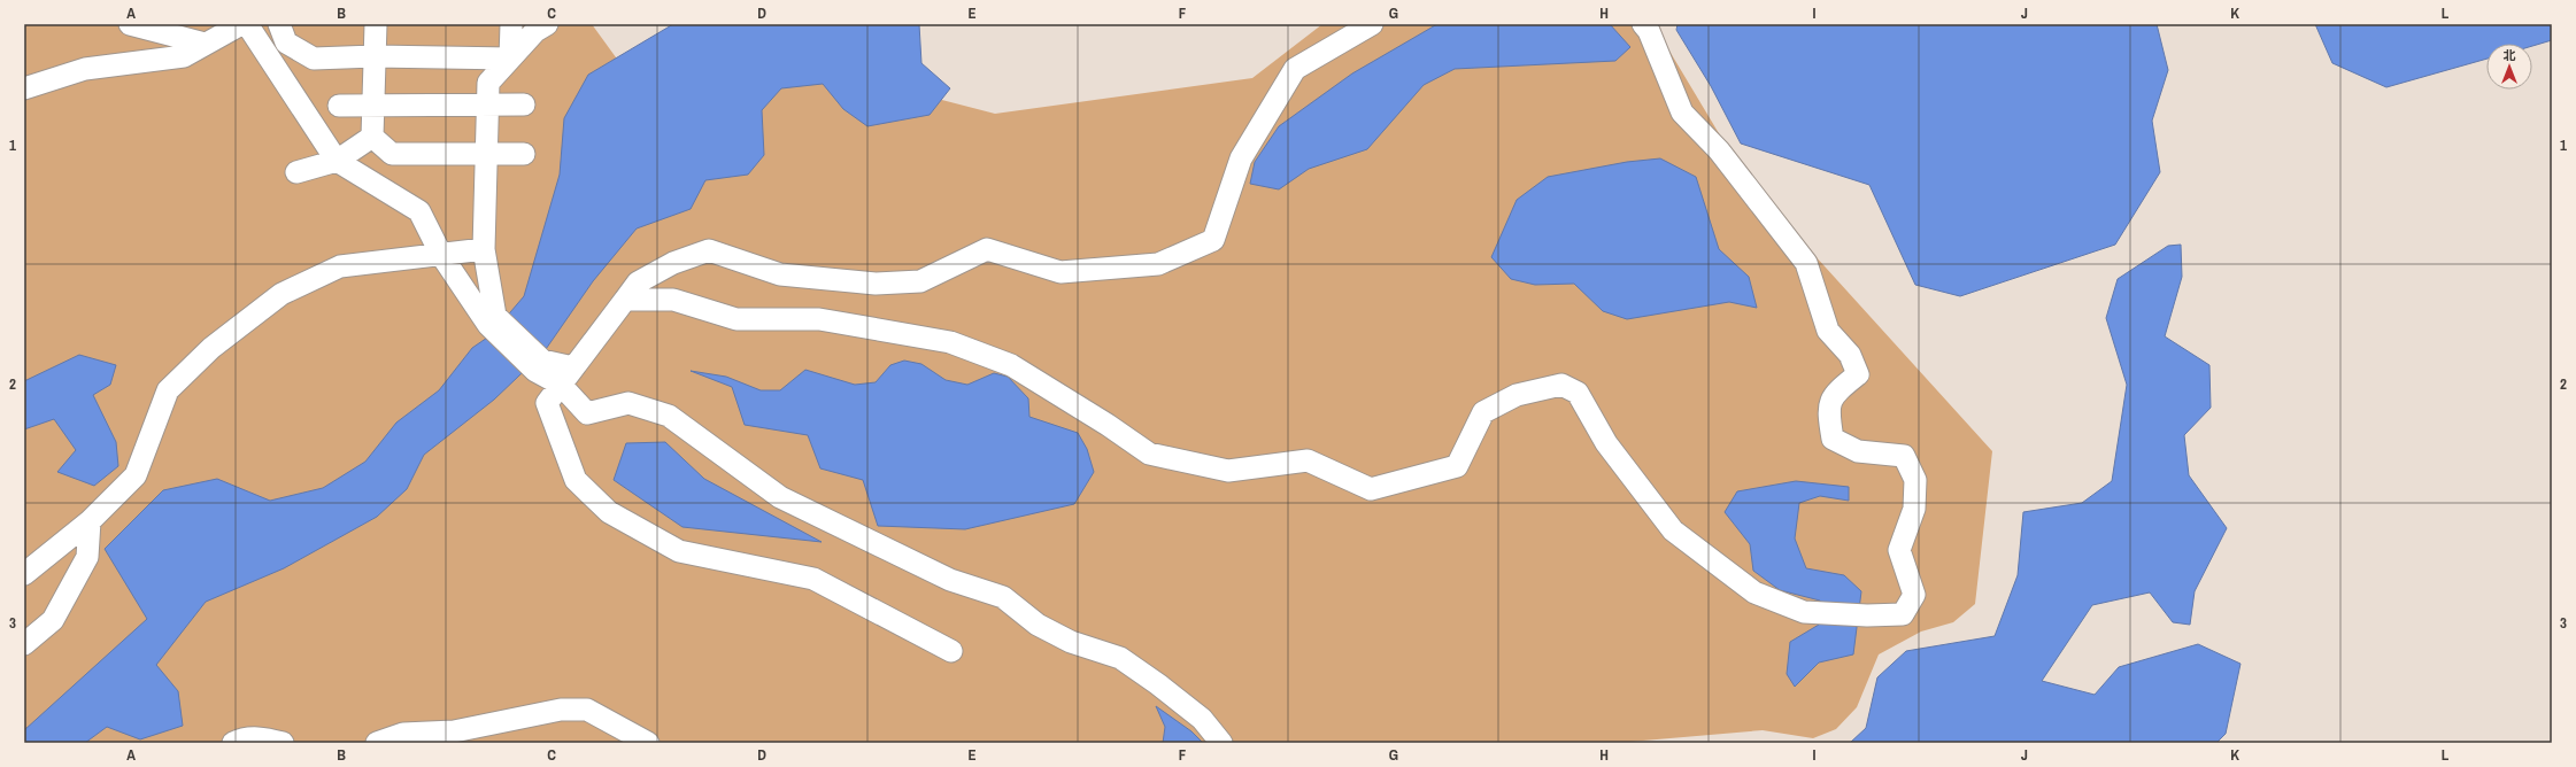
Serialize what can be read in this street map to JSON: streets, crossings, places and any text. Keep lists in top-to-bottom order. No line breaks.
{"north":"top","grid":{"columns":["A","B","C","D","E","F","G","H","I","J","K","L"],"rows":["1","2","3"]}}
